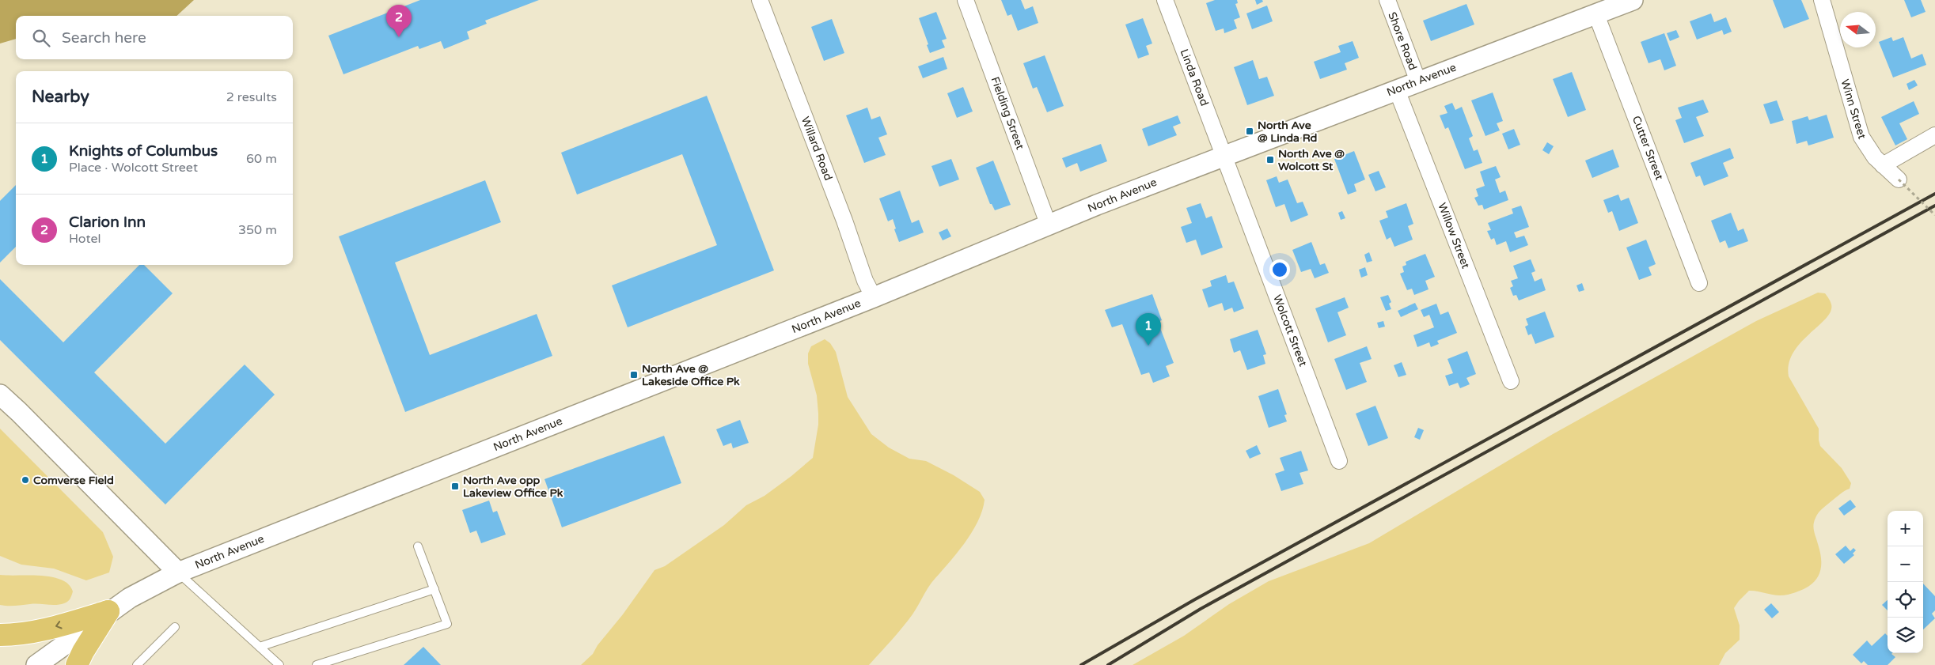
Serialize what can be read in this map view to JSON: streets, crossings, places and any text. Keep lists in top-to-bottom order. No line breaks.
{"streets":{"street":["Shore Road","Linda Road","North Avenue","Winn Street","Fielding Street","Cutter Street","Willard Road","Willow Street","Wolcott Street"]},"crossings":[["Shore Road","North Avenue"],["Linda Road","North Avenue"],["Linda Road","Wolcott Street"],["North Avenue","Fielding Street"],["North Avenue","Cutter Street"],["North Avenue","Willard Road"],["North Avenue","Willow Street"],["North Avenue","Wolcott Street"]],"places":{"transit":["North Ave @ Linda Rd","North Ave @ Wolcott St","North Ave @ Lakeside Office Pk","North Ave opp Lakeview Office Pk"],"other":["Comverse Field"]},"north":"left","page":{"pins":["2","1"],"search":"Search here","heading":["Nearby","2 results"],"list":[{"mark":"1","name":"Knights of Columbus","note":"Place · Wolcott Street","value":"60 m"},{"mark":"2","name":"Clarion Inn","note":"Hotel","value":"350 m"}],"map_buttons":["+","−"]}}
